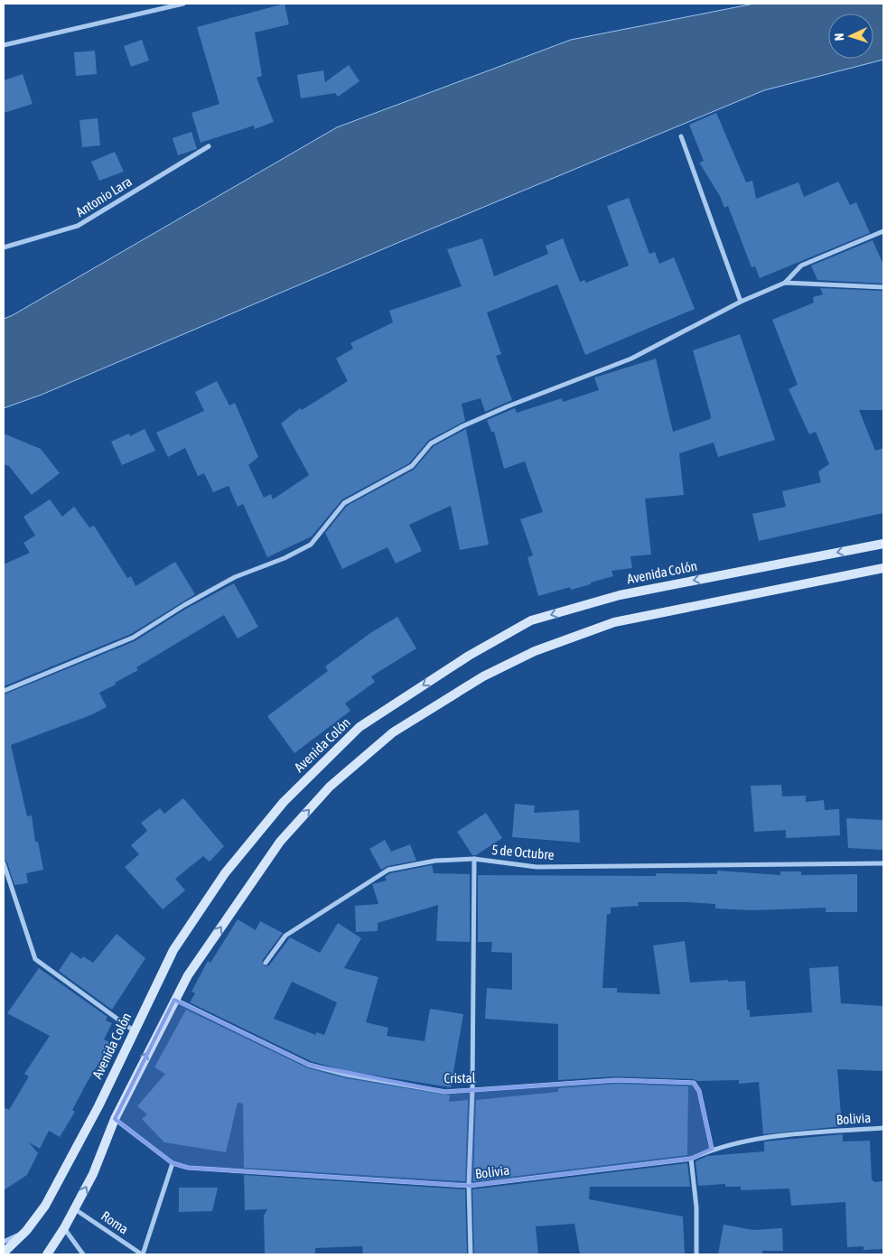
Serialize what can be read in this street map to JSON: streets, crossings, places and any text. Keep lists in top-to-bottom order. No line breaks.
{"streets":{"main road":["Avenida Colón"],"street":["Antonio Lara","5 de Octubre","Cristal","Bolivia","Roma"]},"crossings":[["5 de Octubre","Cristal"],["5 de Octubre","Bolivia"],["Cristal","Bolivia"]],"north":"left"}
